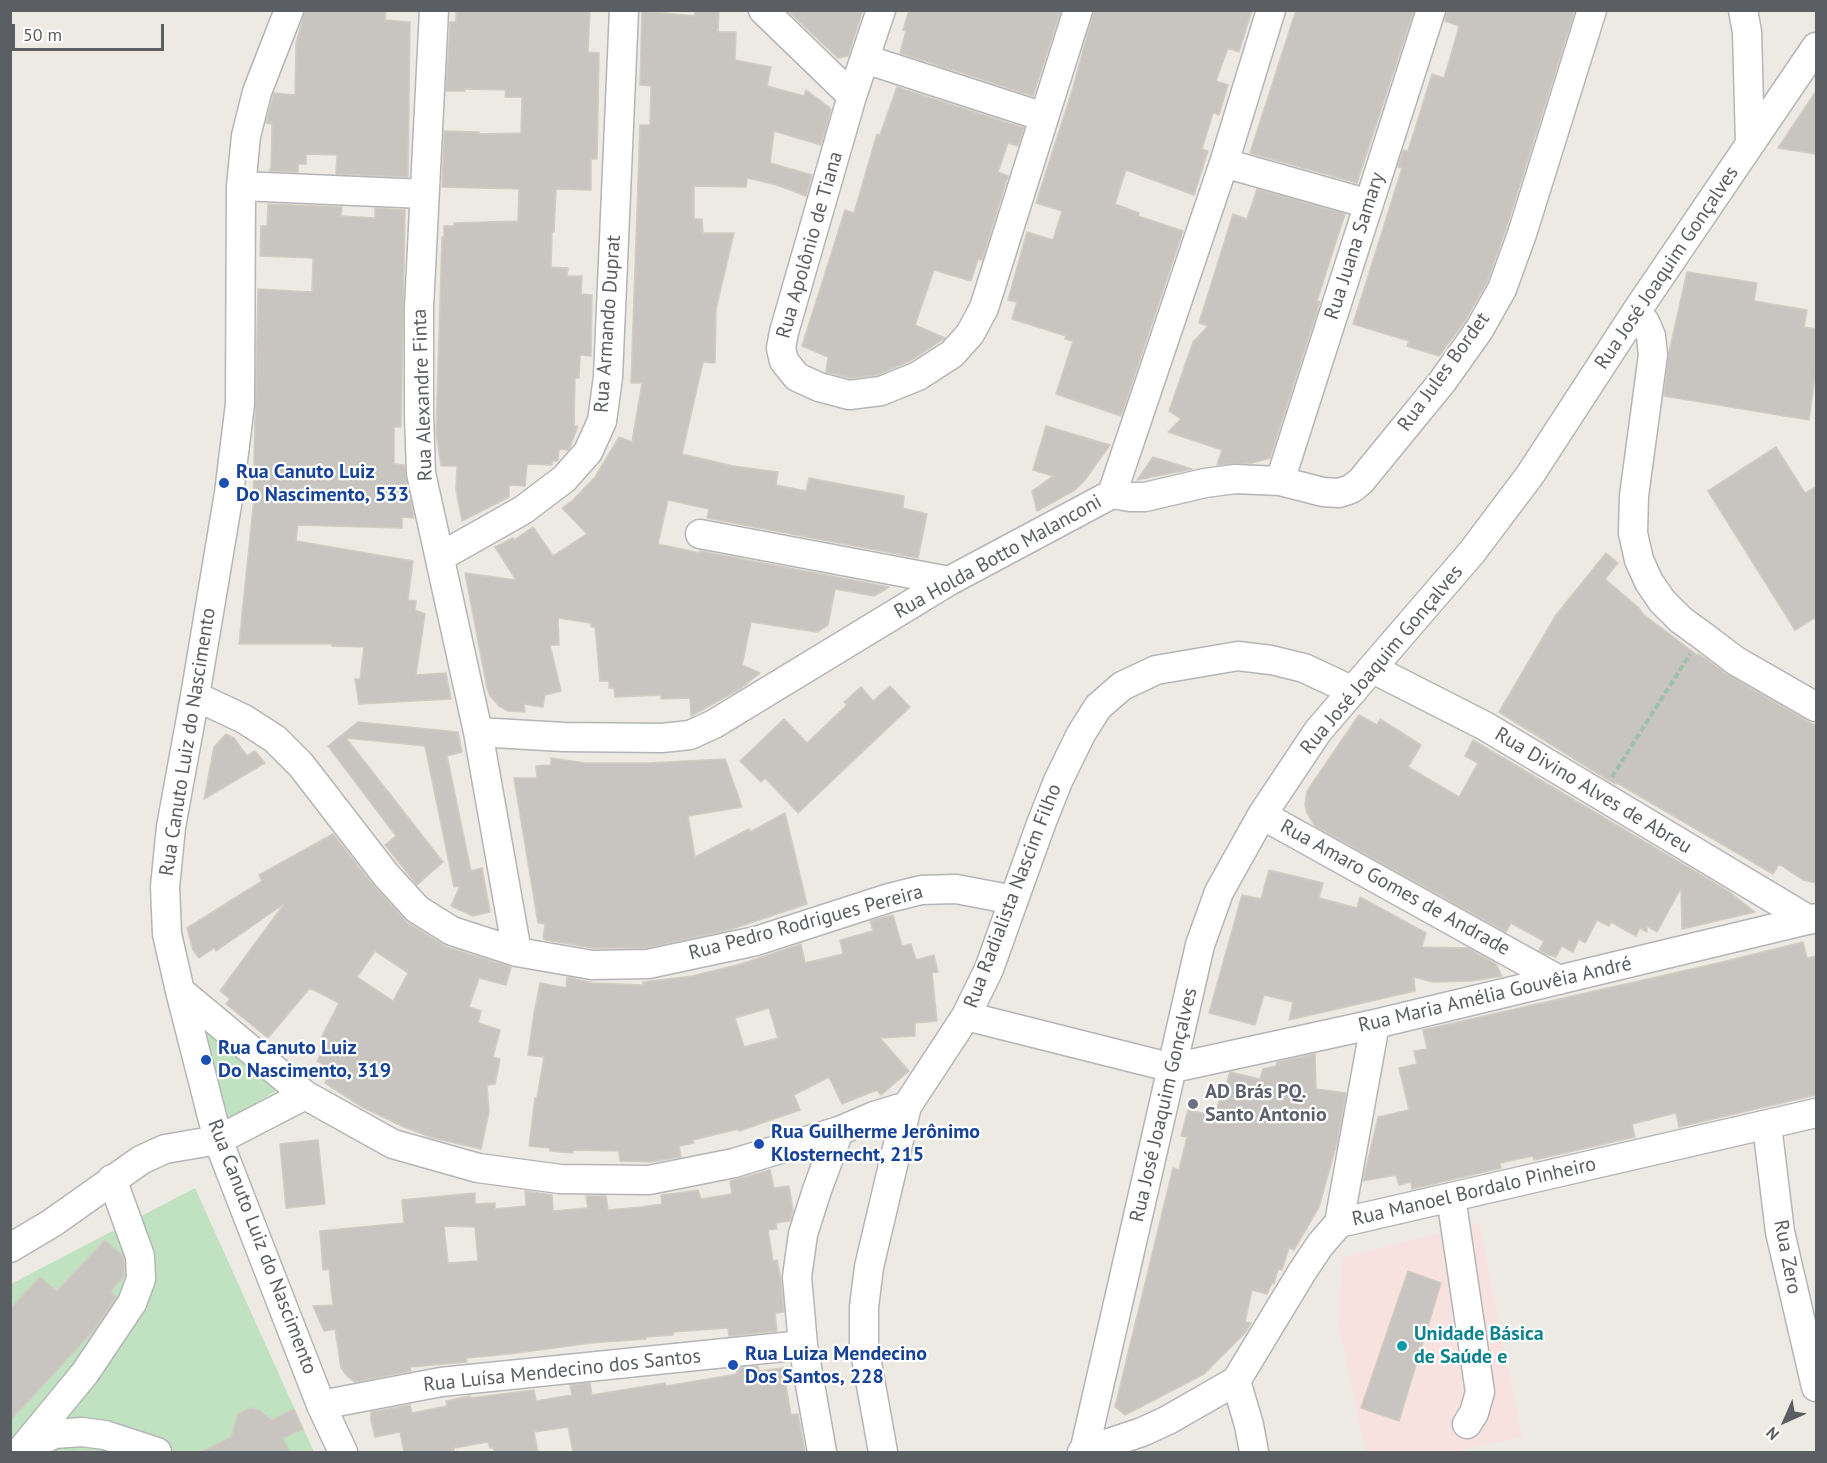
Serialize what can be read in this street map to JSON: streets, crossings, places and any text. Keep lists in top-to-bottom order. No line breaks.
{"streets":{"street":["Rua Apolônio de Tiana","Rua Juana Samary","Rua José Joaquim Gonçalves","Rua Armando Duprat","Rua Jules Bordet","Rua Alexandre Finta","Rua Holda Botto Malanconi","Rua Canuto Luiz do Nascimento","Rua Divino Alves de Abreu","Rua Amaro Gomes de Andrade","Rua Radialista Nascim Filho","Rua Pedro Rodrigues Pereira","Rua Maria Amélia Gouvêia André","Rua Manoel Bordalo Pinheiro","Rua Zero","Rua Luísa Mendecino dos Santos"]},"crossings":[["Rua Juana Samary","Rua Jules Bordet"],["Rua José Joaquim Gonçalves","Rua Divino Alves de Abreu"],["Rua José Joaquim Gonçalves","Rua Amaro Gomes de Andrade"],["Rua José Joaquim Gonçalves","Rua Radialista Nascim Filho"],["Rua José Joaquim Gonçalves","Rua Maria Amélia Gouvêia André"],["Rua José Joaquim Gonçalves","Rua Manoel Bordalo Pinheiro"],["Rua Armando Duprat","Rua Alexandre Finta"],["Rua Jules Bordet","Rua Holda Botto Malanconi"],["Rua Alexandre Finta","Rua Holda Botto Malanconi"],["Rua Alexandre Finta","Rua Pedro Rodrigues Pereira"],["Rua Canuto Luiz do Nascimento","Rua Pedro Rodrigues Pereira"],["Rua Canuto Luiz do Nascimento","Rua Luísa Mendecino dos Santos"],["Rua Divino Alves de Abreu","Rua Maria Amélia Gouvêia André"],["Rua Amaro Gomes de Andrade","Rua Maria Amélia Gouvêia André"],["Rua Radialista Nascim Filho","Rua Pedro Rodrigues Pereira"],["Rua Manoel Bordalo Pinheiro","Rua Zero"]],"places":["Rua Canuto Luiz Do Nascimento, 533","Rua Canuto Luiz Do Nascimento, 319","AD Brás PQ. Santo Antonio","Rua Guilherme Jerônimo Klosternecht, 215","Unidade Básica de Saúde e","Rua Luiza Mendecino Dos Santos, 228"],"scale_bar":"50 m","north":"bottom left"}
